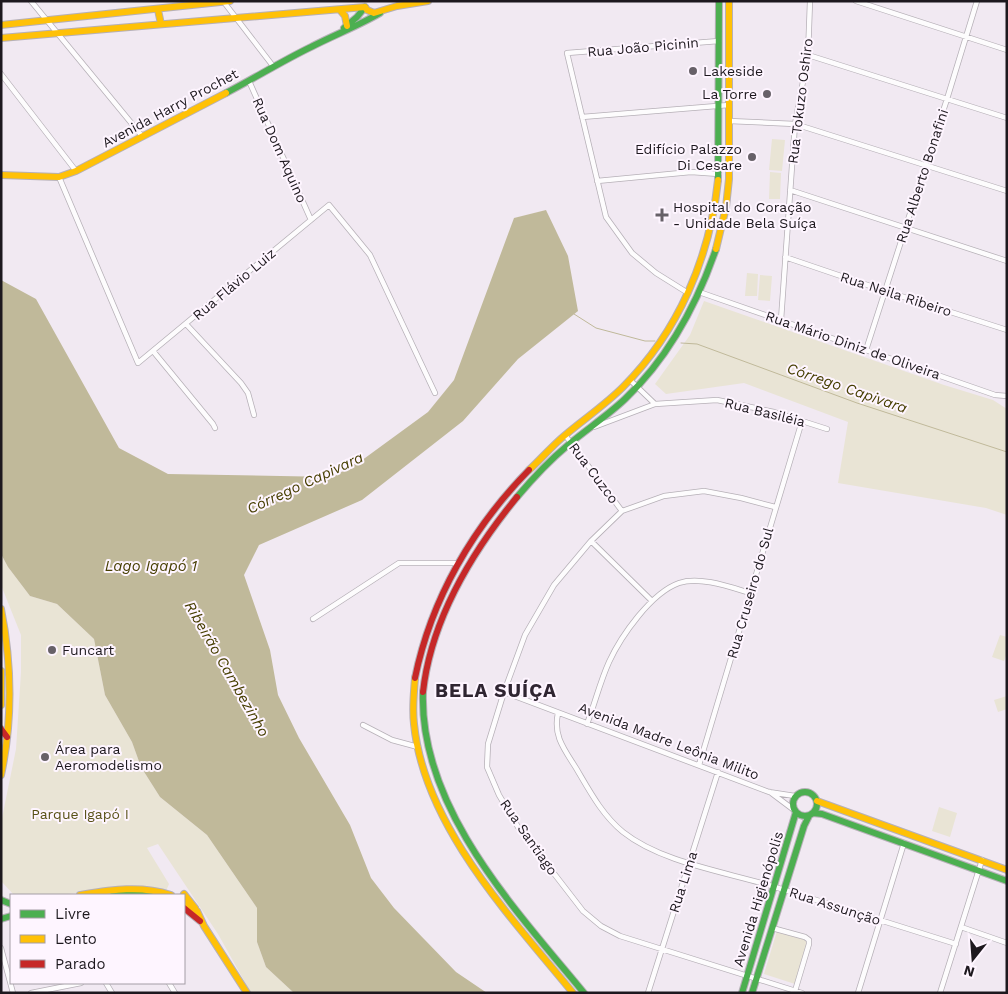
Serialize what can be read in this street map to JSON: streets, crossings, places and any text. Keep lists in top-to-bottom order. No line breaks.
{"streets":{"street":["Rua João Picinin","Rua Tokuzo Oshiro","Avenida Harry Prochet","Rua Dom Aquino","Rua Alberto Bonafini","Rua Flávio Luiz","Rua Neila Ribeiro","Rua Mário Diniz de Oliveira","Rua Basiléia","Rua Cuzco","Rua Cruseiro do Sul","Avenida Madre Leônia Milito","Rua Santiago","Rua Lima","Avenida Higienópolis","Rua Assunção"]},"crossings":[["Rua Tokuzo Oshiro","Rua Neila Ribeiro"],["Rua Tokuzo Oshiro","Rua Mário Diniz de Oliveira"],["Avenida Harry Prochet","Rua Dom Aquino"],["Avenida Harry Prochet","Rua Flávio Luiz"],["Rua Dom Aquino","Rua Flávio Luiz"],["Rua Alberto Bonafini","Rua Neila Ribeiro"],["Rua Alberto Bonafini","Rua Mário Diniz de Oliveira"],["Rua Basiléia","Rua Cruseiro do Sul"],["Rua Cuzco","Rua Santiago"],["Rua Cruseiro do Sul","Avenida Madre Leônia Milito"],["Rua Cruseiro do Sul","Rua Santiago"],["Avenida Madre Leônia Milito","Rua Santiago"],["Avenida Madre Leônia Milito","Rua Lima"],["Avenida Madre Leônia Milito","Avenida Higienópolis"],["Avenida Madre Leônia Milito","Rua Assunção"],["Rua Santiago","Rua Lima"],["Rua Santiago","Avenida Higienópolis"],["Rua Lima","Rua Assunção"],["Avenida Higienópolis","Rua Assunção"]],"districts":["BELA SUÍÇA"],"water":["Córrego Capivara","Lago Igapó 1","Ribeirão Cambezinho"],"parks":["Parque Igapó I"],"places":{"other":["Lakeside","La Torre","Edifício Palazzo Di Cesare","Funcart","Área para Aeromodelismo"],"health":["Hospital do Coração - Unidade Bela Suíça"]},"legend":["Livre","Lento","Parado"],"north":"bottom"}
